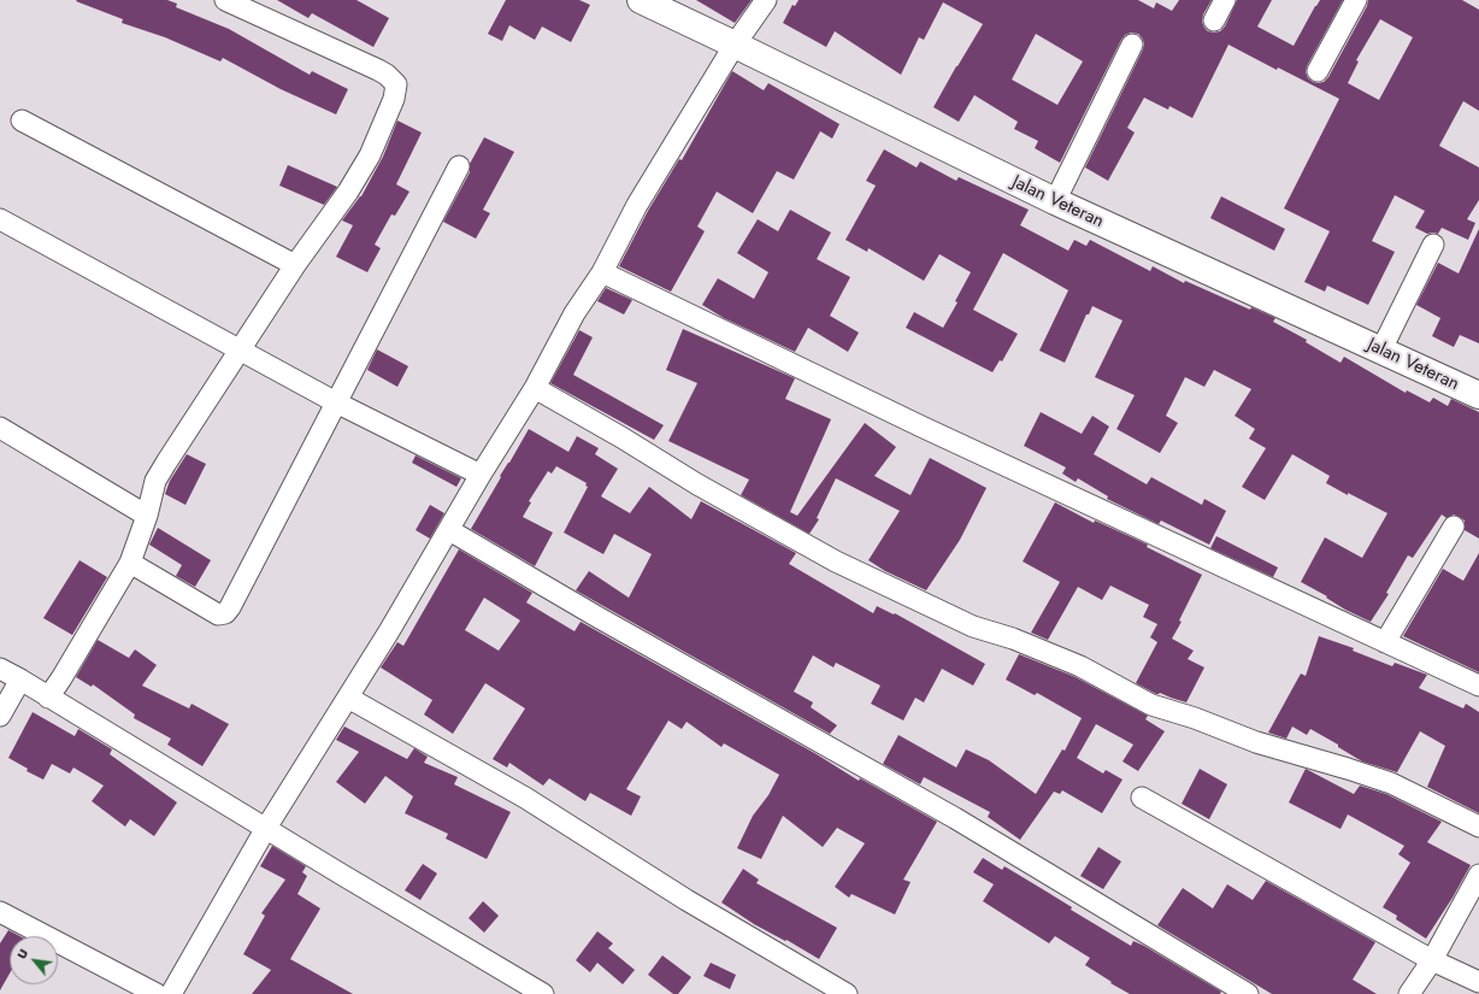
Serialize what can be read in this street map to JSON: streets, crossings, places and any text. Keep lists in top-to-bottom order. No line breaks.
{"streets":{"main road":["Jalan Veteran"]},"north":"top left"}
